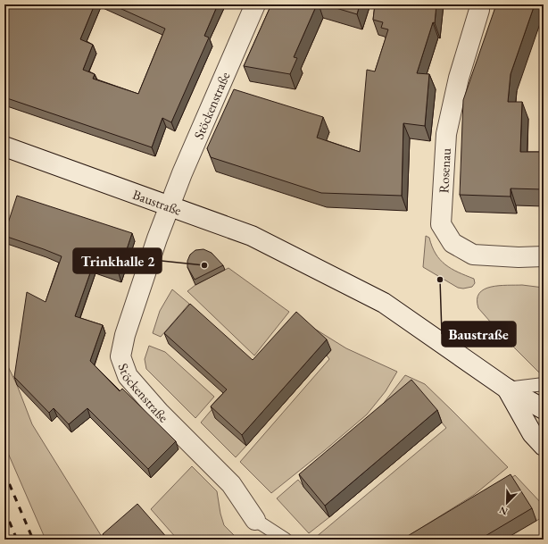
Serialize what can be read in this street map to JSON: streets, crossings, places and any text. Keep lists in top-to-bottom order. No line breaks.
{"streets":{"street":["Stöckenstraße","Rosenau","Baustraße"]},"crossings":[["Stöckenstraße","Baustraße"]],"places":["Trinkhalle 2","Baustraße"],"north":"bottom left"}
